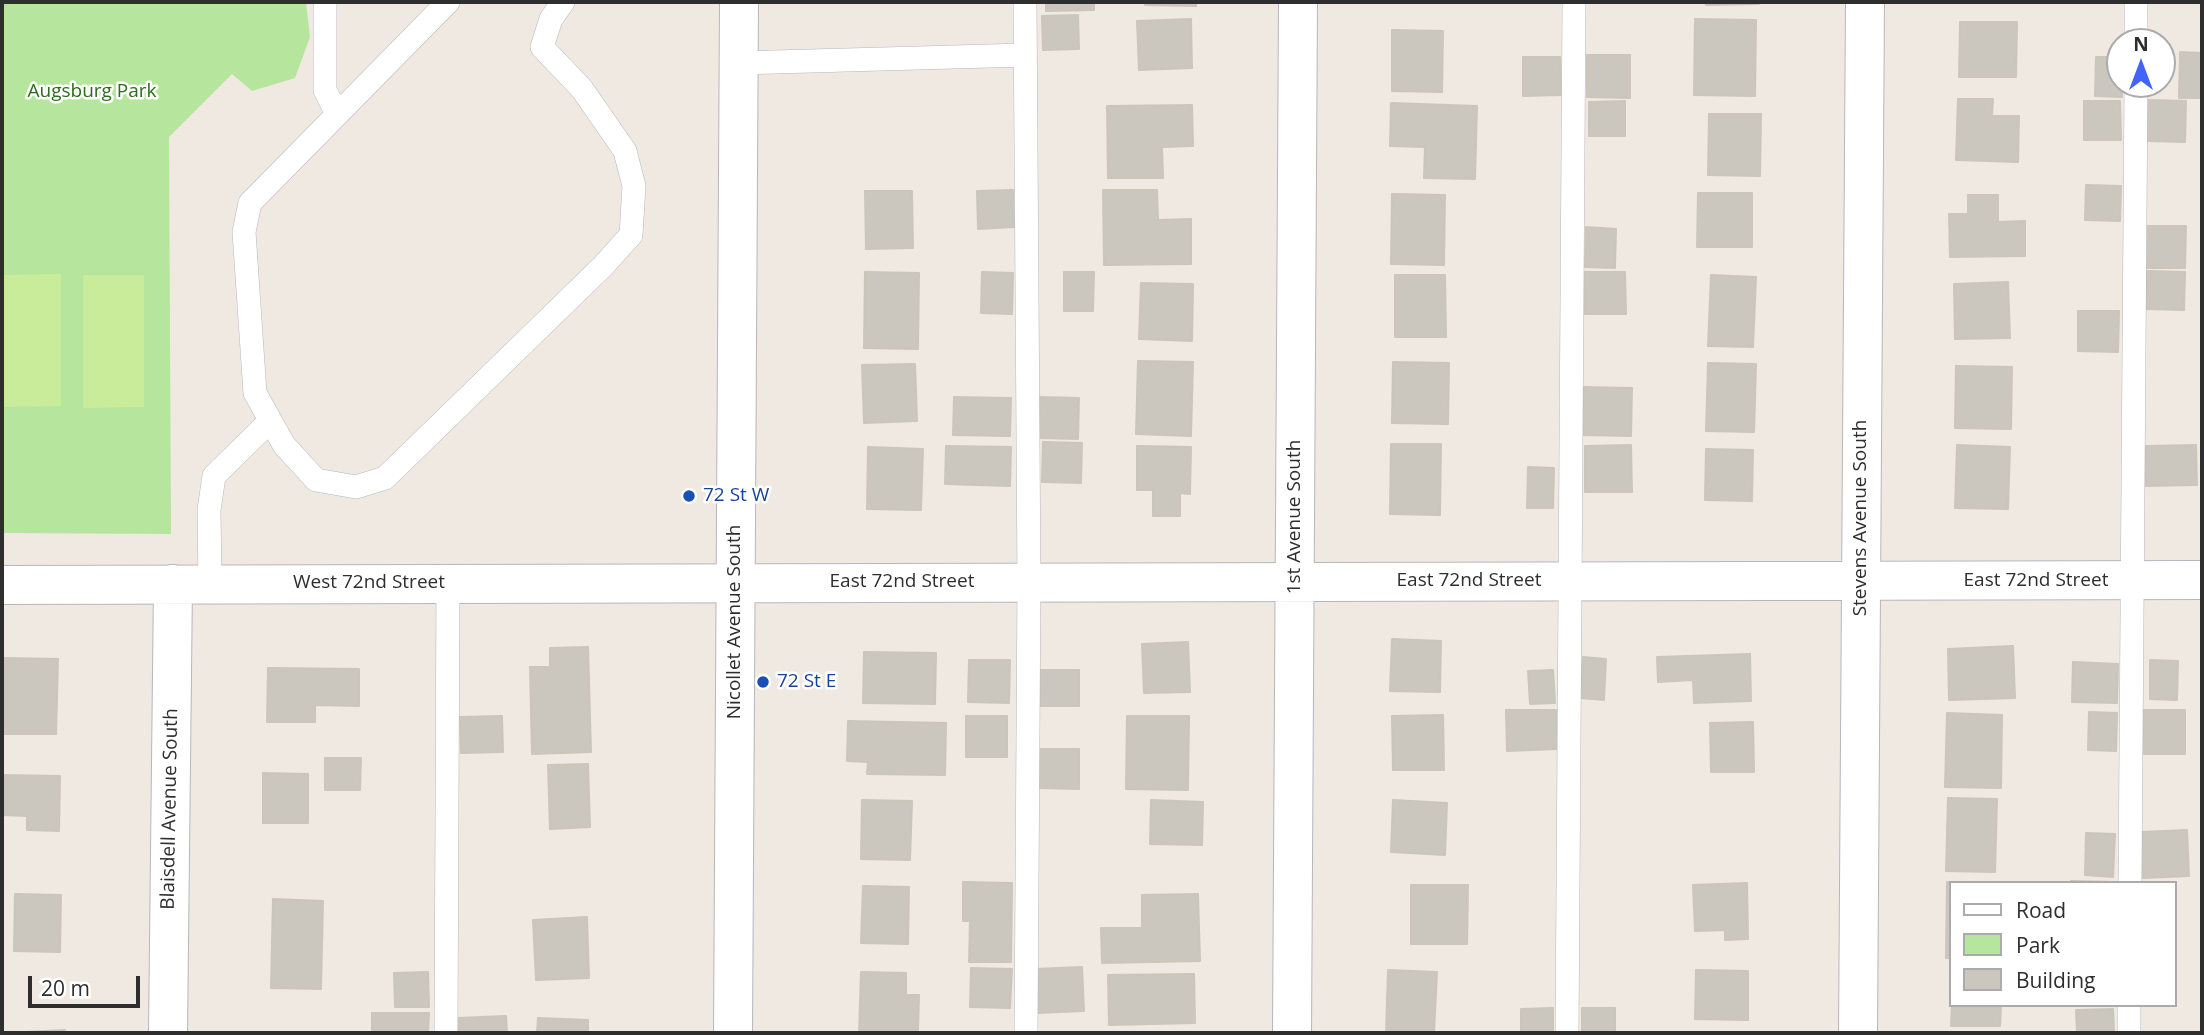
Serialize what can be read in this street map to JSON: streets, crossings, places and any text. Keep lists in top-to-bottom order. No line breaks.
{"streets":{"street":["1st Avenue South","Stevens Avenue South","East 72nd Street","West 72nd Street","Nicollet Avenue South","Blaisdell Avenue South"]},"crossings":[["1st Avenue South","East 72nd Street"],["Stevens Avenue South","East 72nd Street"],["East 72nd Street","West 72nd Street"],["East 72nd Street","Nicollet Avenue South"],["West 72nd Street","Nicollet Avenue South"],["West 72nd Street","Blaisdell Avenue South"]],"parks":["Augsburg Park"],"places":["72 St W","72 St E"],"legend":["Road","Park","Building"],"scale_bar":"20 m","north":"top"}
